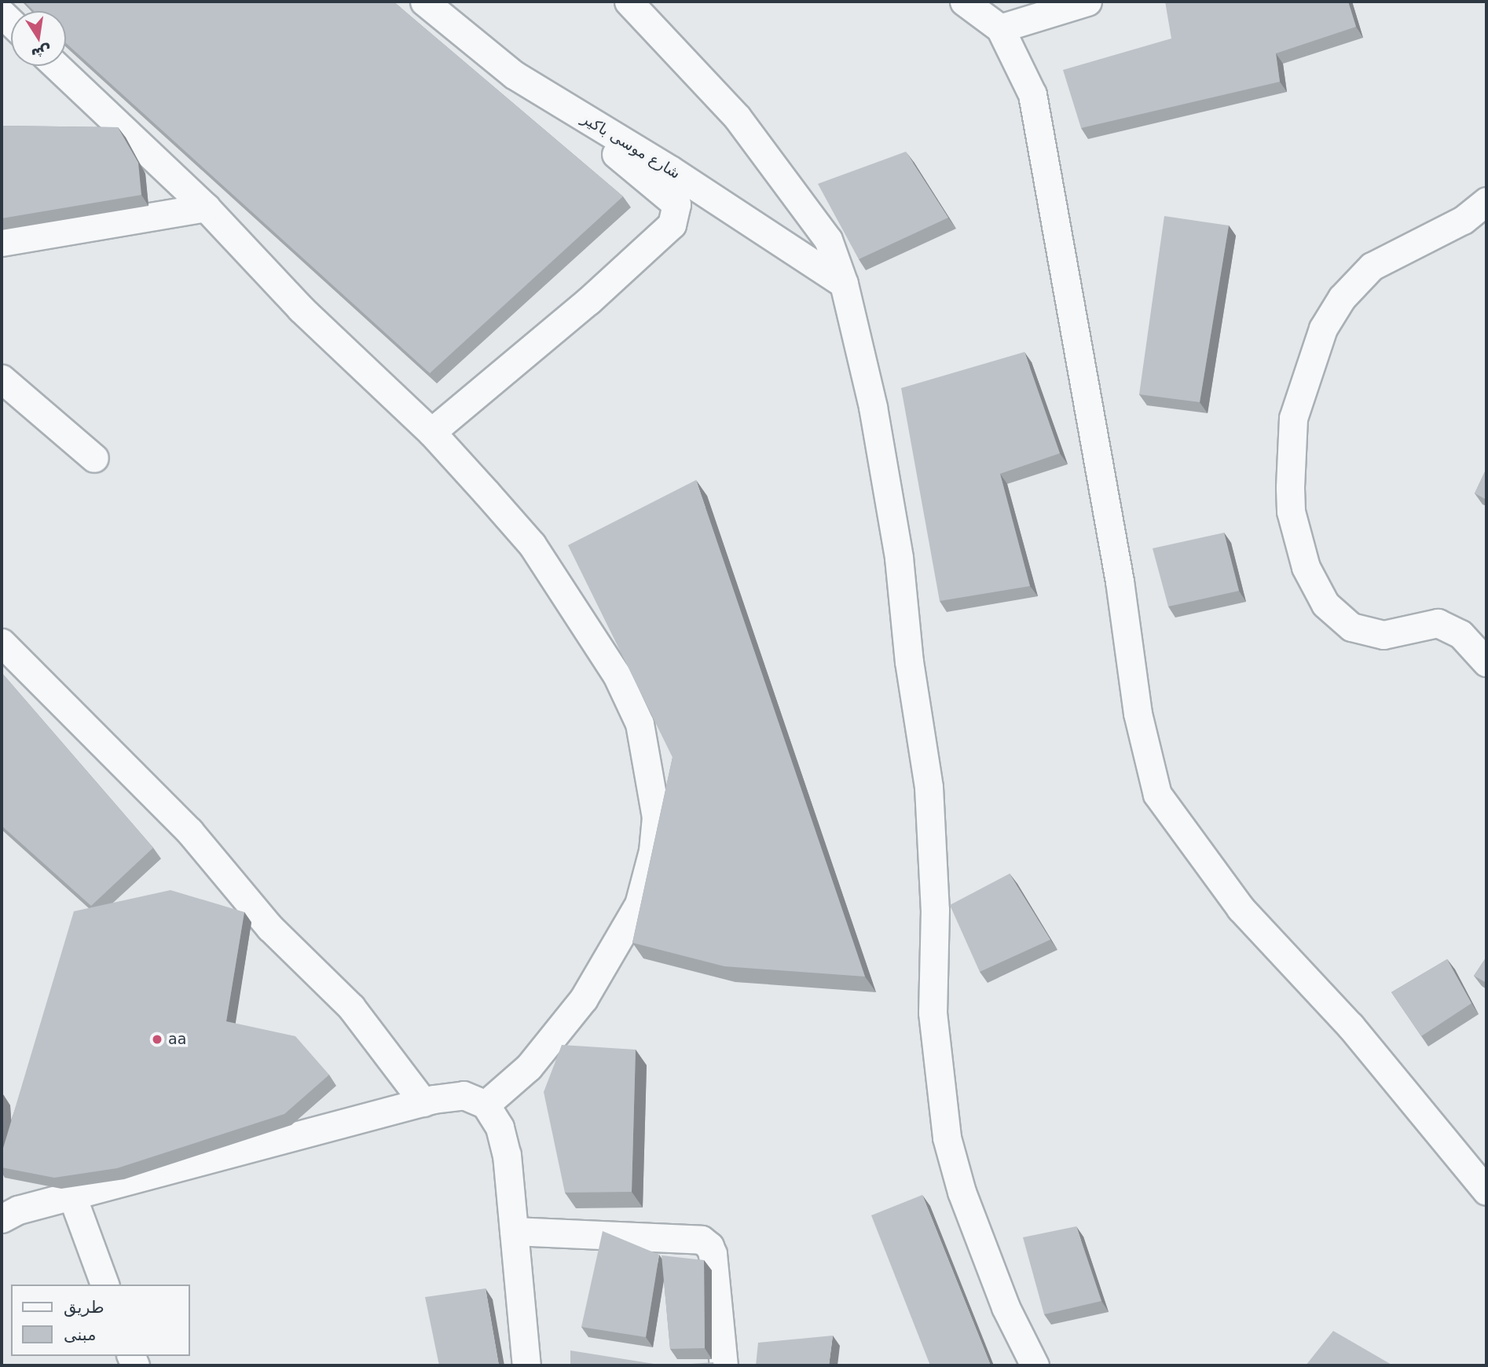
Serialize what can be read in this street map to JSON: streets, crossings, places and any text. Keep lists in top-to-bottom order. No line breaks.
{"streets":{"street":["شارع موسى باكير"]},"places":["aa"],"legend":["طريق","مبنى"],"north":"bottom"}
